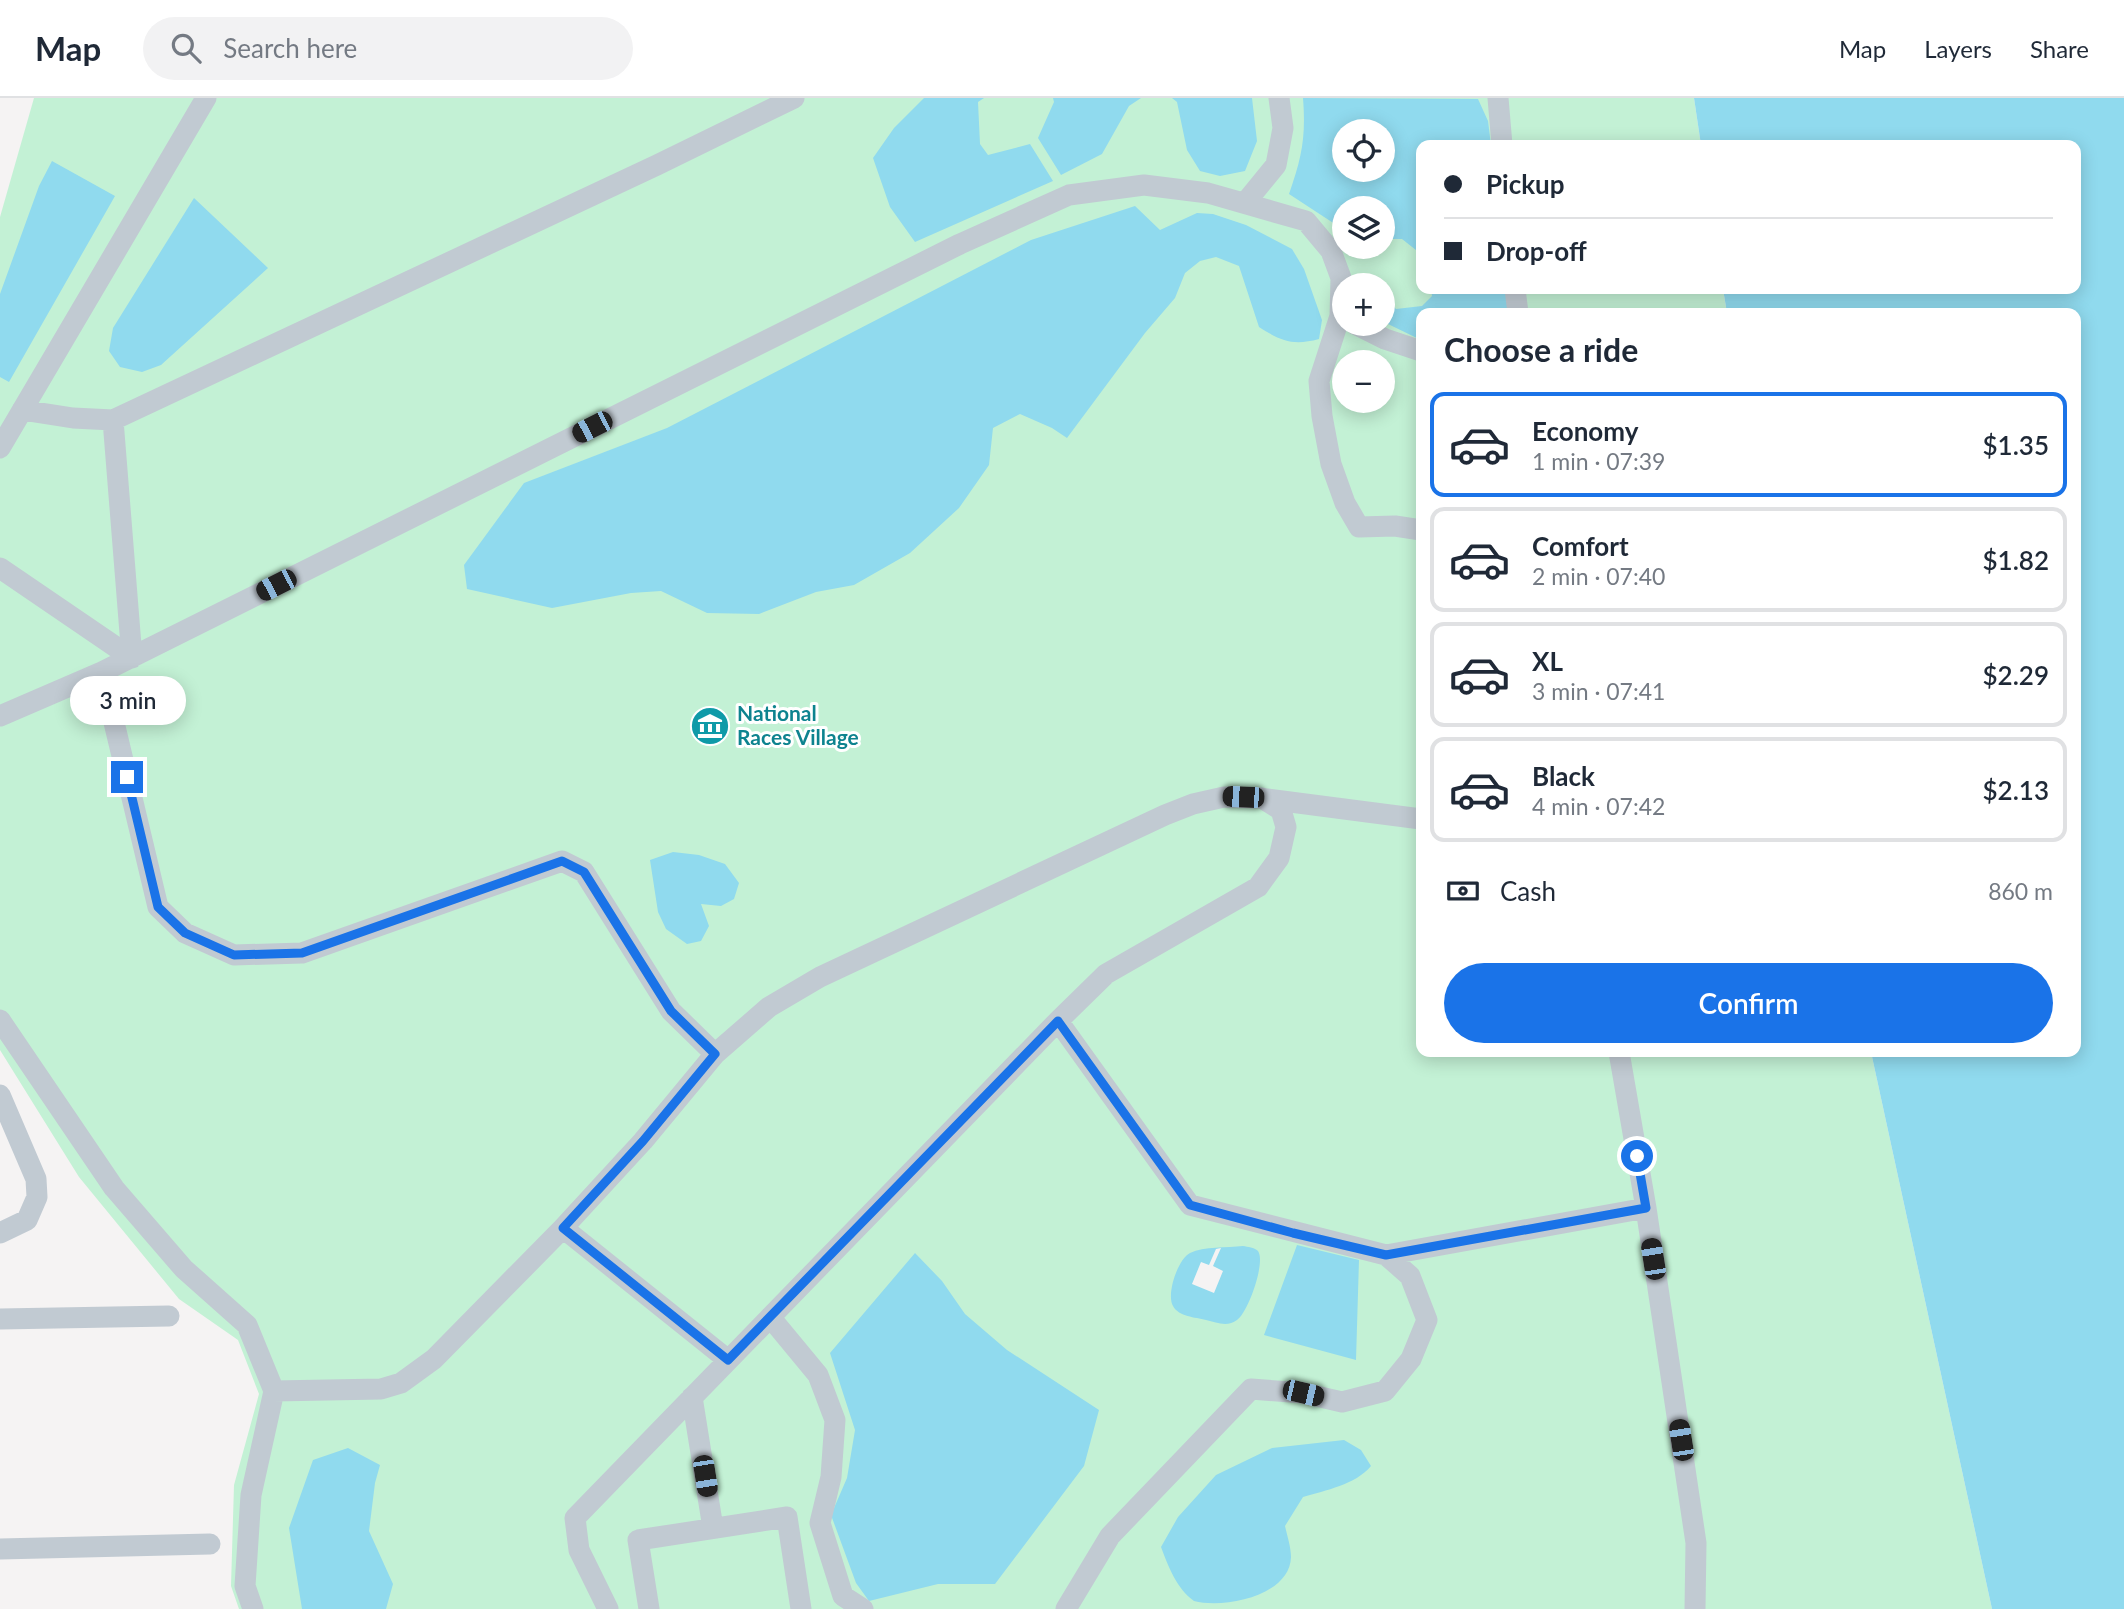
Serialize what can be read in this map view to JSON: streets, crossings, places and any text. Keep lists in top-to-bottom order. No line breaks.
{"places":{"museum":["National Races Village"]},"page":{"header":"Map","search":"Search here","nav":["Map","Layers","Share"],"map_buttons":["+","−"],"banner":["Pickup","Drop-off"],"heading":"Choose a ride","list":[{"name":"Economy","note":"1 min · 07:39","value":"$1.35"},{"name":"Comfort","note":"2 min · 07:40","value":"$1.82"},{"name":"XL","note":"3 min · 07:41","value":"$2.29"},{"name":"Black","note":"4 min · 07:42","value":"$2.13"}],"bubble":"3 min","pay":["Cash","860 m"],"buttons":"Confirm"}}
